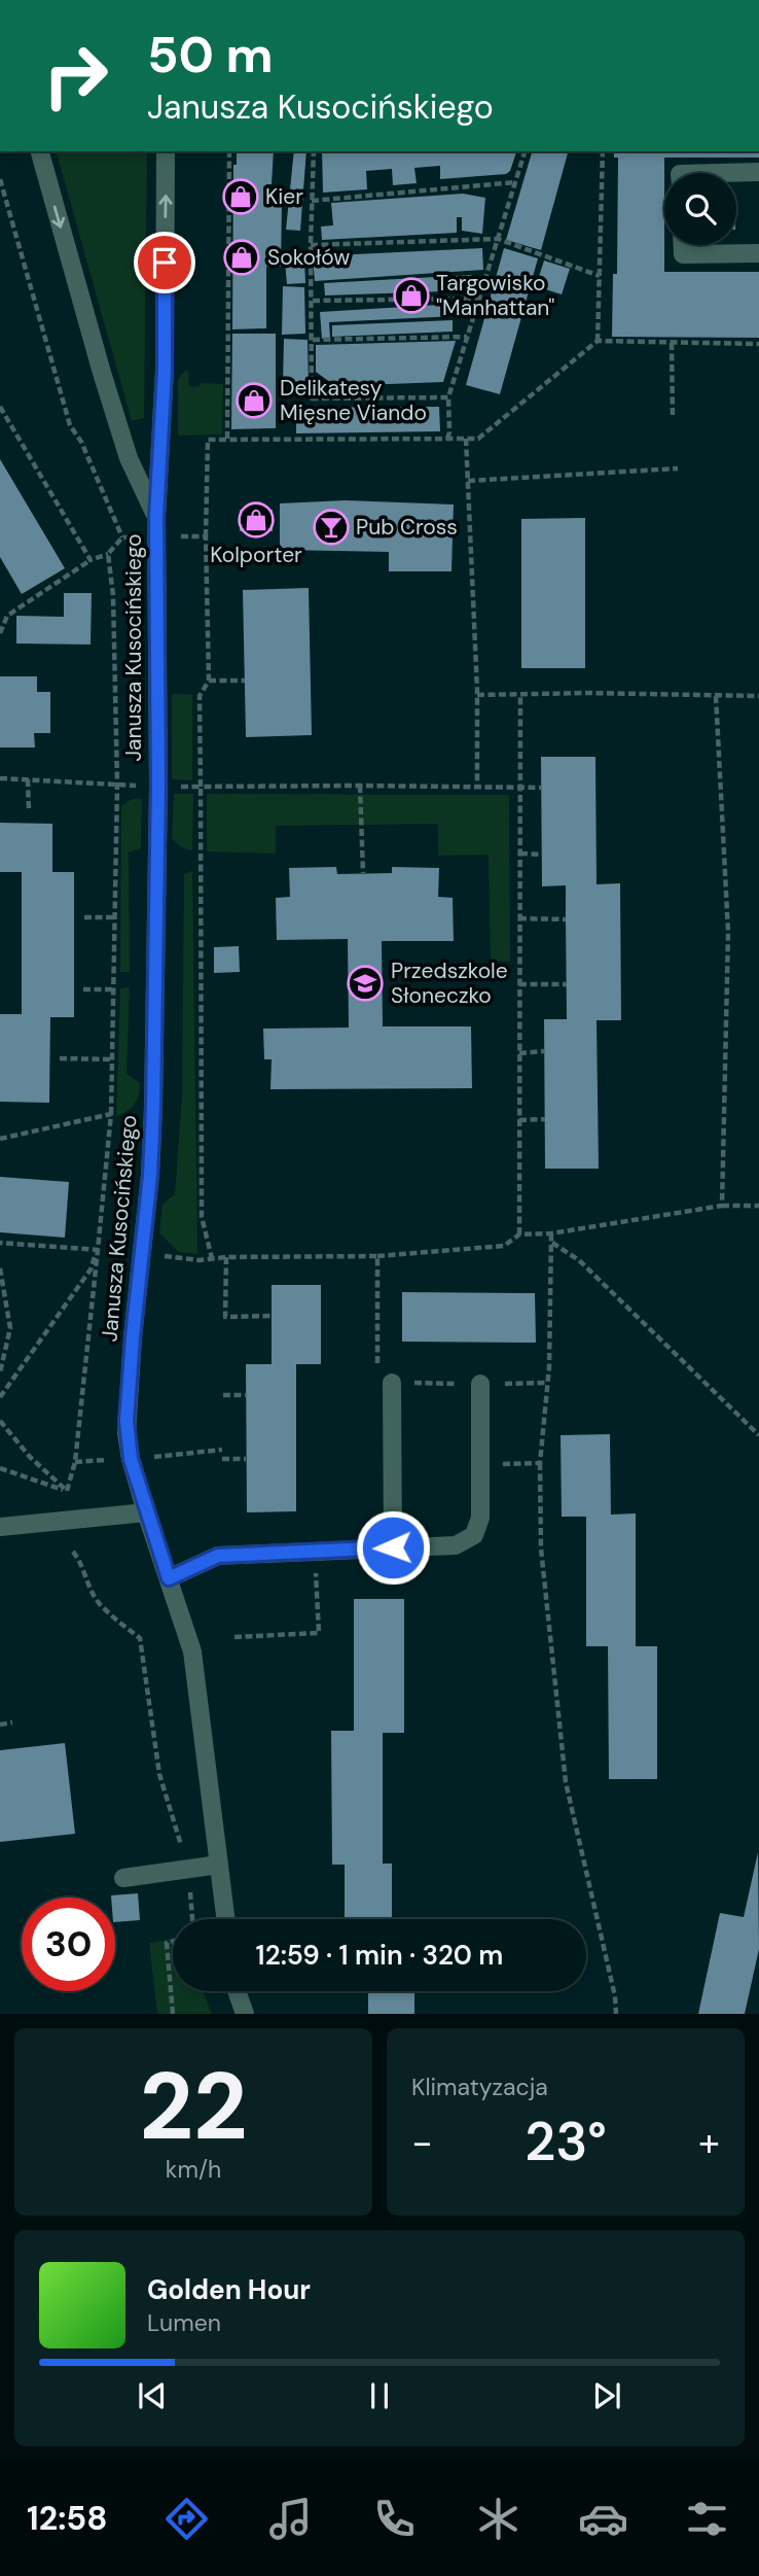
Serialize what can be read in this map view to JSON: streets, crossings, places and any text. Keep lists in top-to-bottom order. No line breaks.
{"streets":{"street":["Janusza Kusocińskiego"]},"places":{"shop":["Kier","Sokołów","Targowisko \"Manhattan\"","Delikatesy Mięsne Viando","Kolporter"],"bar":["Pub Cross"],"school or university":["Przedszkole Słoneczko"]},"page":{"turn":["50 m","Janusza Kusocińskiego"],"limit":"30","trip":"12:59 · 1 min · 320 m","tile":[["22","km/h"],"Klimatyzacja"],"heat":["−","23°","+"],"song":["Golden Hour","Lumen"],"tabs":"12:58"}}
